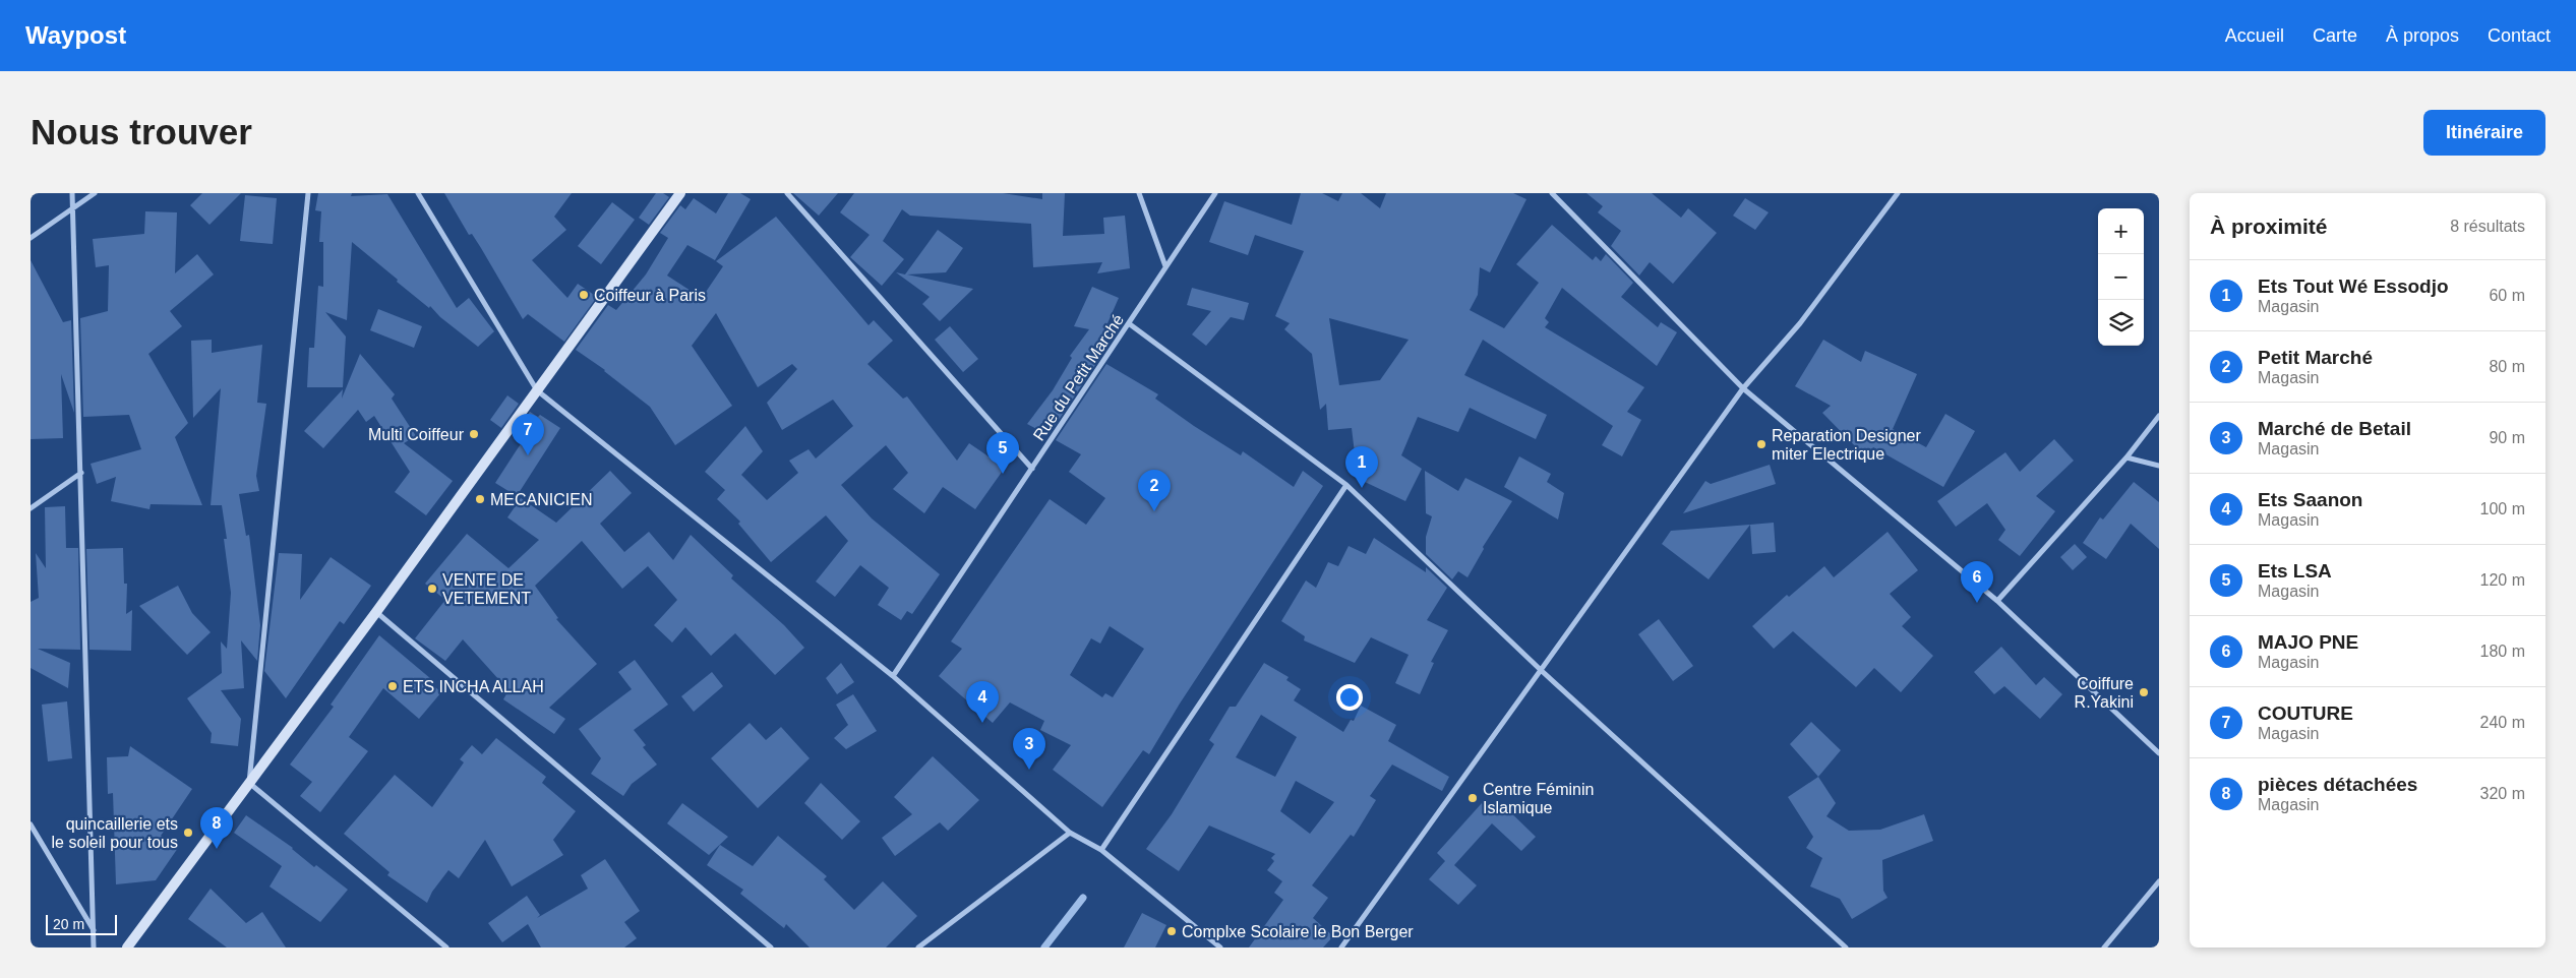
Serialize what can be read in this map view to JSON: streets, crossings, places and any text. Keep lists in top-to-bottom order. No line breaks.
{"streets":{"street":["Rue du Petit Marché"]},"places":["Coiffeur à Paris","Multi Coiffeur","Reparation Designer miter Electrique","MECANICIEN","VENTE DE VETEMENT","ETS INCHA ALLAH","Coiffure R.Yakini","Centre Féminin Islamique","quincaillerie ets le soleil pour tous","Complxe Scolaire le Bon Berger"],"scale_bar":"20 m","page":{"header":"Waypost","nav":["Accueil","Carte","À propos","Contact"],"buttons":"Itinéraire","title":"Nous trouver","heading":["À proximité","8 résultats"],"map_buttons":["+","−"],"list":[{"mark":"1","name":"Ets Tout Wé Essodjo","note":"Magasin","value":"60 m"},{"mark":"2","name":"Petit Marché","note":"Magasin","value":"80 m"},{"mark":"3","name":"Marché de Betail","note":"Magasin","value":"90 m"},{"mark":"4","name":"Ets Saanon","note":"Magasin","value":"100 m"},{"mark":"5","name":"Ets LSA","note":"Magasin","value":"120 m"},{"mark":"6","name":"MAJO PNE","note":"Magasin","value":"180 m"},{"mark":"7","name":"COUTURE","note":"Magasin","value":"240 m"},{"mark":"8","name":"pièces détachées","note":"Magasin","value":"320 m"}],"pins":["7","5","1","2","6","4","3","8"],"scale":"20 m"}}
